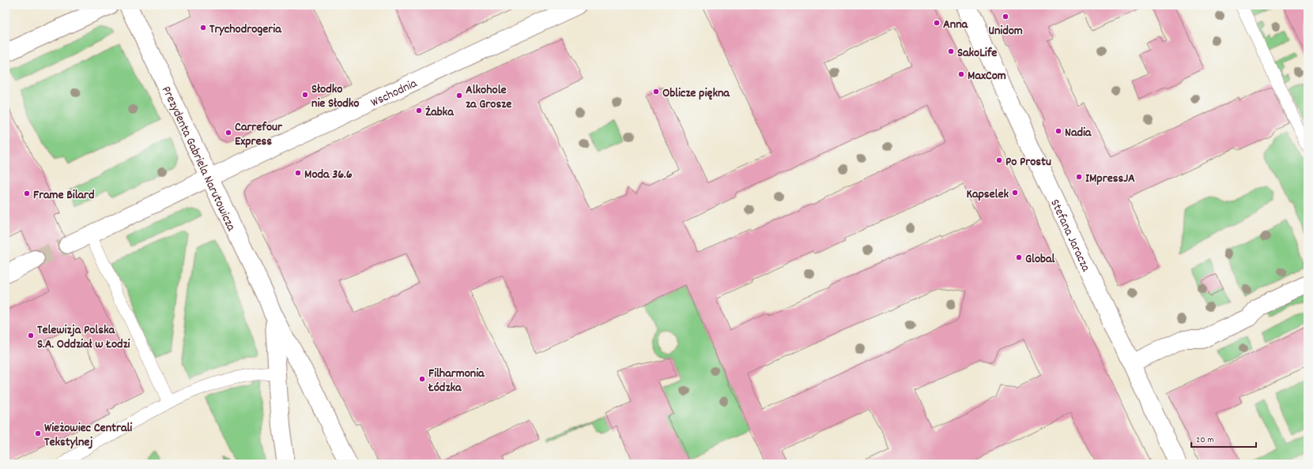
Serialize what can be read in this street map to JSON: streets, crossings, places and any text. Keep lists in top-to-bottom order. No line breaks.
{"streets":{"street":["Wschodnia","Prezydenta Gabriela Narutowicza","Stefana Jaracza"]},"crossings":[["Wschodnia","Prezydenta Gabriela Narutowicza"]],"places":["Unidom","Anna","Trychodrogeria","SakoLife","MaxCom","Oblicze piękna","Słodko nie Słodko","Alkohole za Grosze","Żabka","Nadia","Carrefour Express","Po Prostu","Moda 36.6","IMpressJA","Kapselek","Frame Bilard","Global","Telewizja Polska S.A. Oddział w Łodzi","Filharmonia Łódzka","Wieżowiec Centrali Tekstylnej"],"scale_bar":"20 m"}
